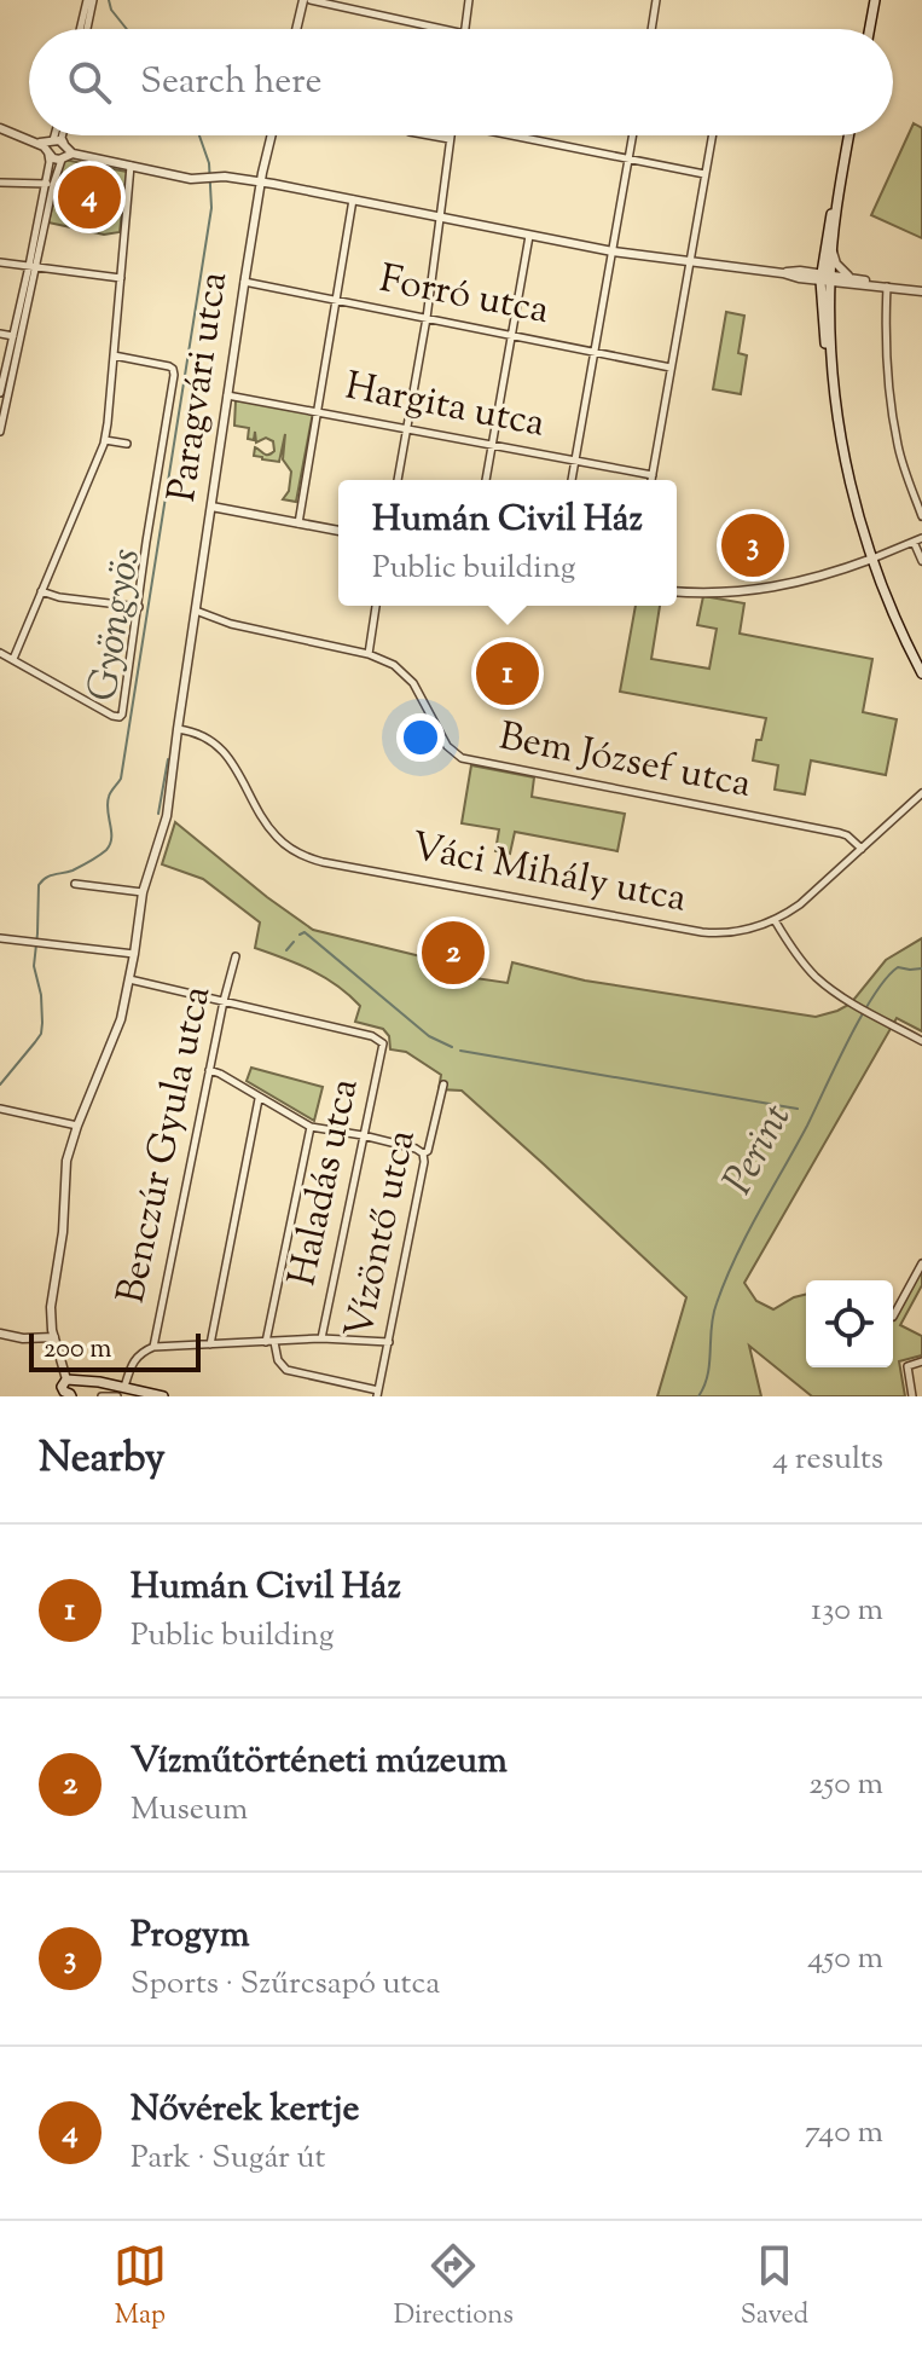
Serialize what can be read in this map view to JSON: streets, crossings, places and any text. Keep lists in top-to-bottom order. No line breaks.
{"streets":{"street":["Forró utca","Paragvári utca","Hargita utca","Bem József utca","Váci Mihály utca","Benczúr Gyula utca","Haladás utca","Vízöntő utca"]},"crossings":[["Forró utca","Paragvári utca"],["Paragvári utca","Hargita utca"],["Paragvári utca","Bem József utca"],["Paragvári utca","Váci Mihály utca"],["Bem József utca","Váci Mihály utca"],["Benczúr Gyula utca","Haladás utca"]],"water":["Gyöngyös","Perint"],"scale_bar":"200 m","page":{"search":"Search here","pins":["4","3","1","2"],"popup":["Humán Civil Ház","Public building"],"scale":"200 m","heading":["Nearby","4 results"],"list":[{"mark":"1","name":"Humán Civil Ház","note":"Public building","value":"130 m"},{"mark":"2","name":"Vízműtörténeti múzeum","note":"Museum","value":"250 m"},{"mark":"3","name":"Progym","note":"Sports · Szűrcsapó utca","value":"450 m"},{"mark":"4","name":"Nővérek kertje","note":"Park · Sugár út","value":"740 m"}],"nav":["Map","Directions","Saved"]}}
